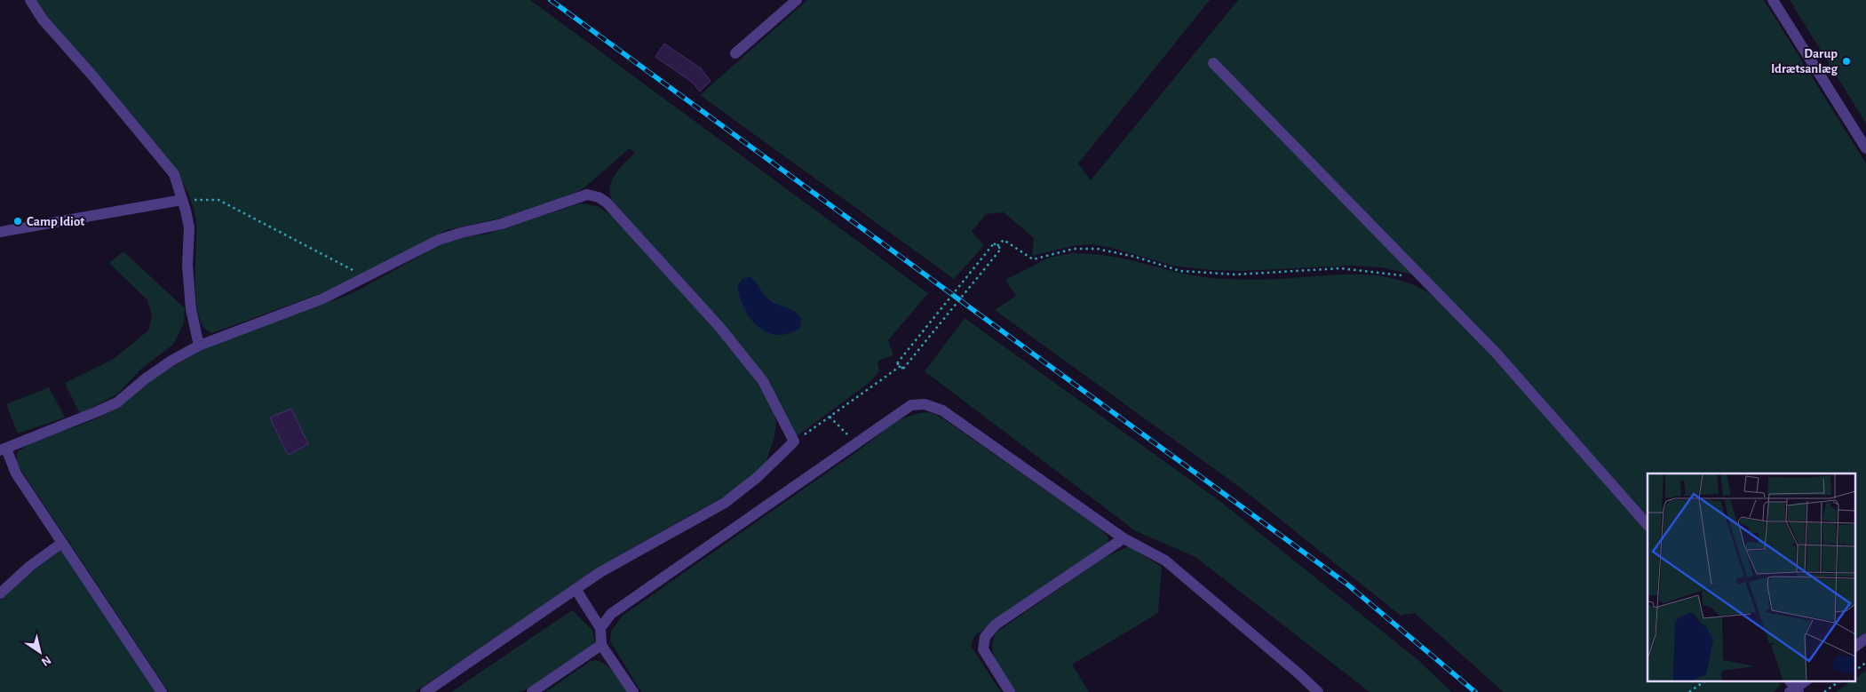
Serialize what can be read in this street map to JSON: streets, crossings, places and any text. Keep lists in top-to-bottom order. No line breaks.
{"places":["Darup Idrætsanlæg","Camp Idiot"],"north":"bottom right"}
